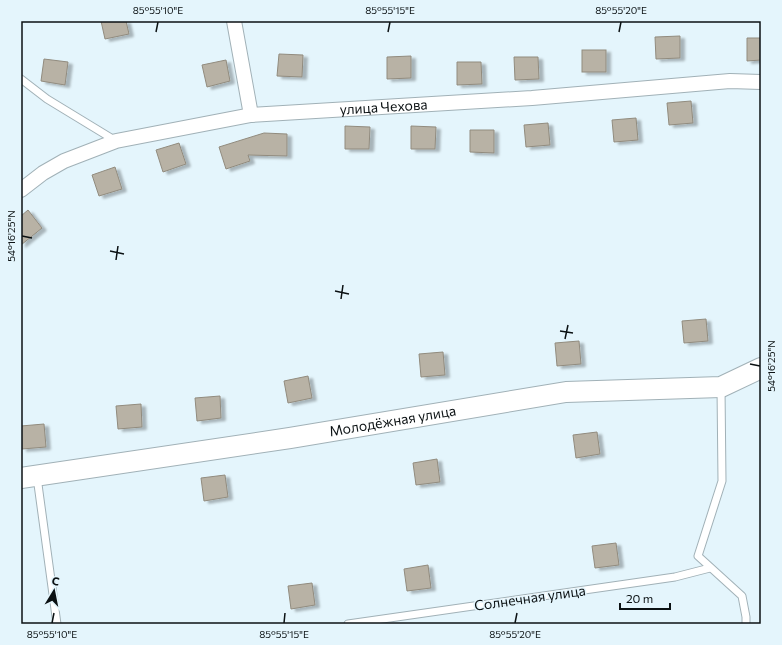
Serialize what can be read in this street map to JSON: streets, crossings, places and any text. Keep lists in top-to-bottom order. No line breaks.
{"streets":{"street":["улица Чехова","Молодёжная улица"],"lane":["Солнечная улица"]},"scale_bar":"20 m","north":"top","coordinates":["85°55'10\"E","85°55'15\"E","85°55'20\"E","54°16'25\"N"]}
